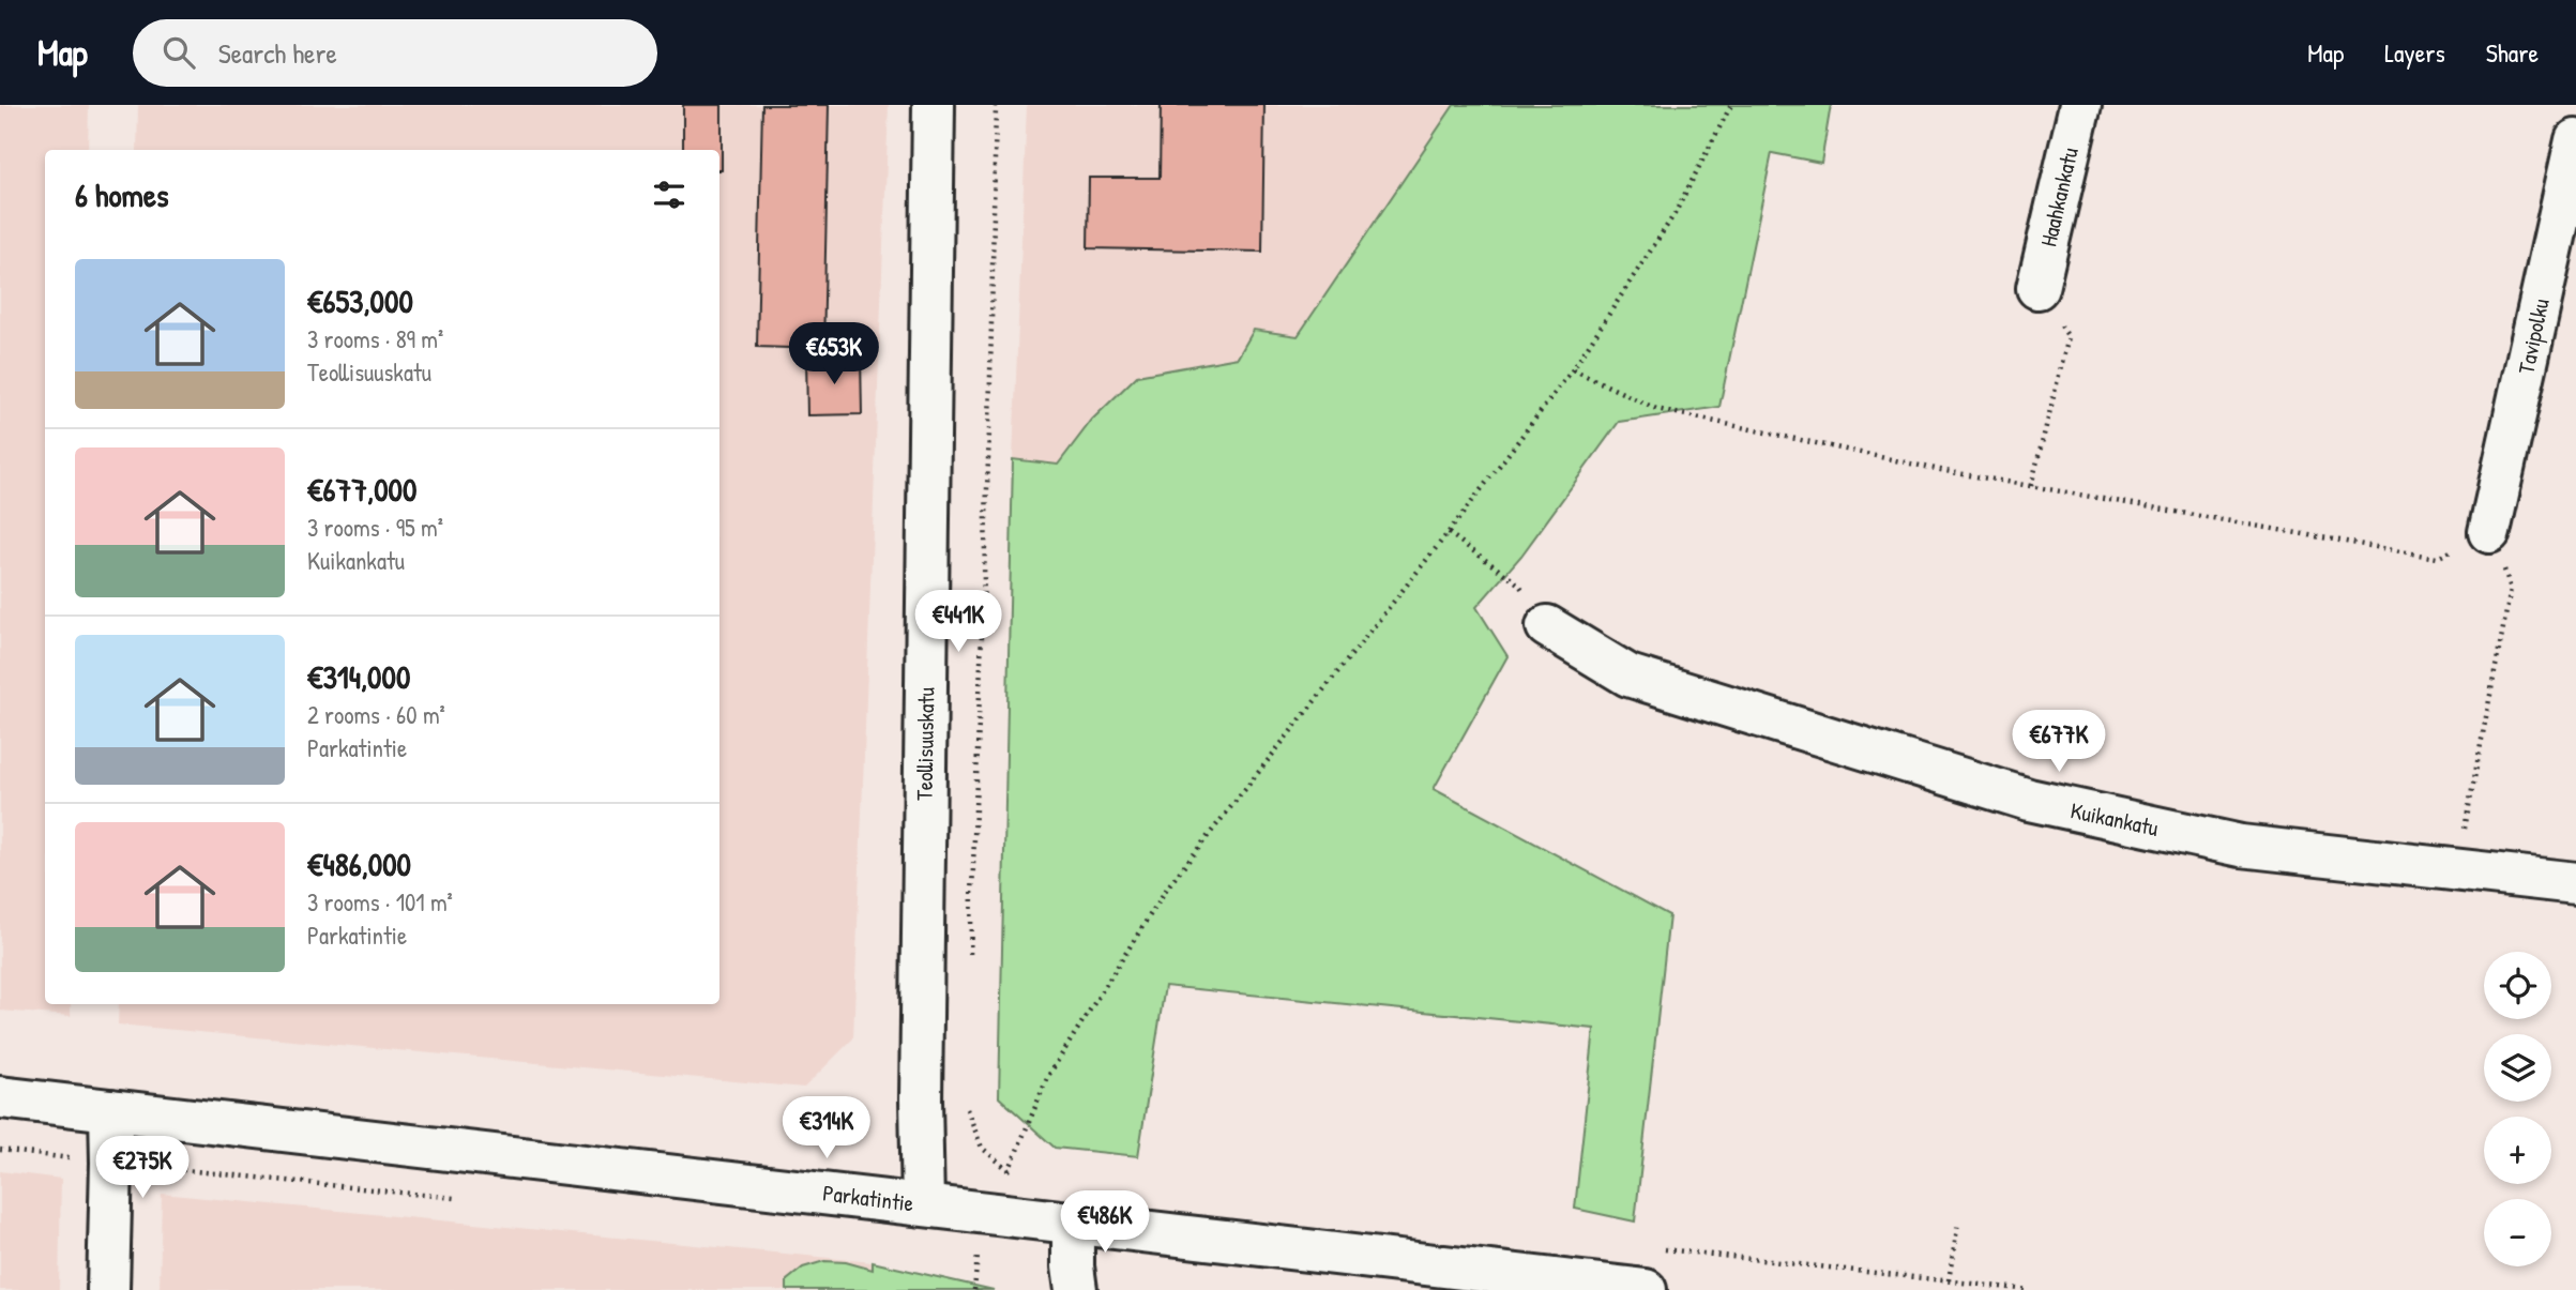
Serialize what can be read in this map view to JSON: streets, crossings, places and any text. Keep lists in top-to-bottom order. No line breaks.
{"streets":{"street":["Haahkankatu","Tavipolku","Teollisuuskatu","Kuikankatu","Parkatintie"]},"crossings":[["Teollisuuskatu","Parkatintie"]],"page":{"header":"Map","search":"Search here","nav":["Map","Layers","Share"],"heading":"6 homes","list":[{"name":"€653,000","note":"3 rooms · 89 m² · Teollisuuskatu"},{"name":"€677,000","note":"3 rooms · 95 m² · Kuikankatu"},{"name":"€314,000","note":"2 rooms · 60 m² · Parkatintie"},{"name":"€486,000","note":"3 rooms · 101 m² · Parkatintie"}],"price":["€653K","€441K","€677K","€314K","€275K","€486K"],"map_buttons":["+","−"]}}
